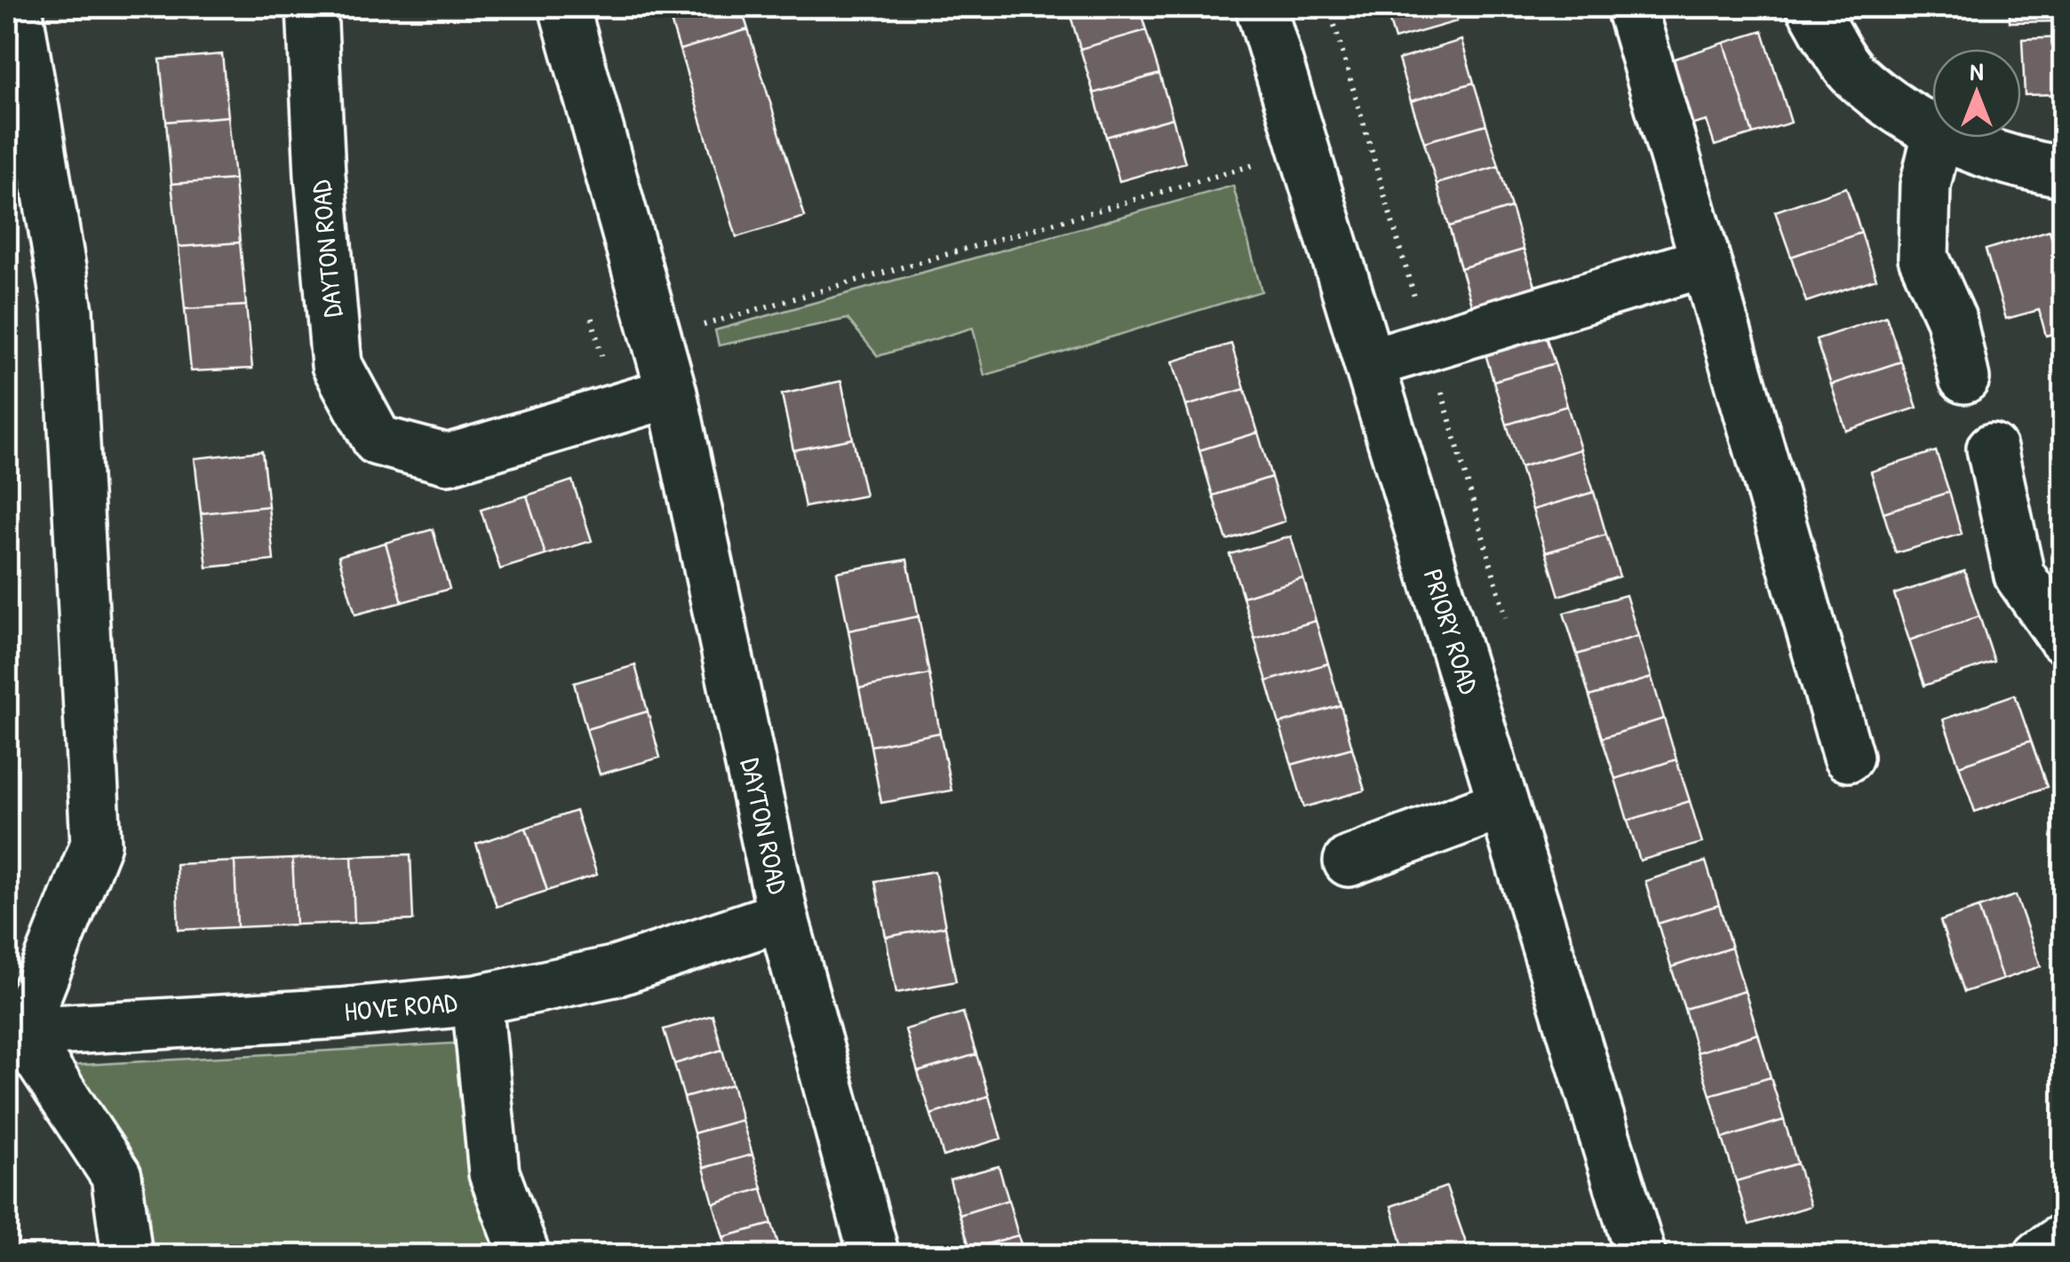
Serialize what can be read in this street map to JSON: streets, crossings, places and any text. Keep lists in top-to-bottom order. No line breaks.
{"streets":{"street":["DAYTON ROAD","PRIORY ROAD","HOVE ROAD"]},"crossings":[["DAYTON ROAD","HOVE ROAD"]],"north":"top"}
